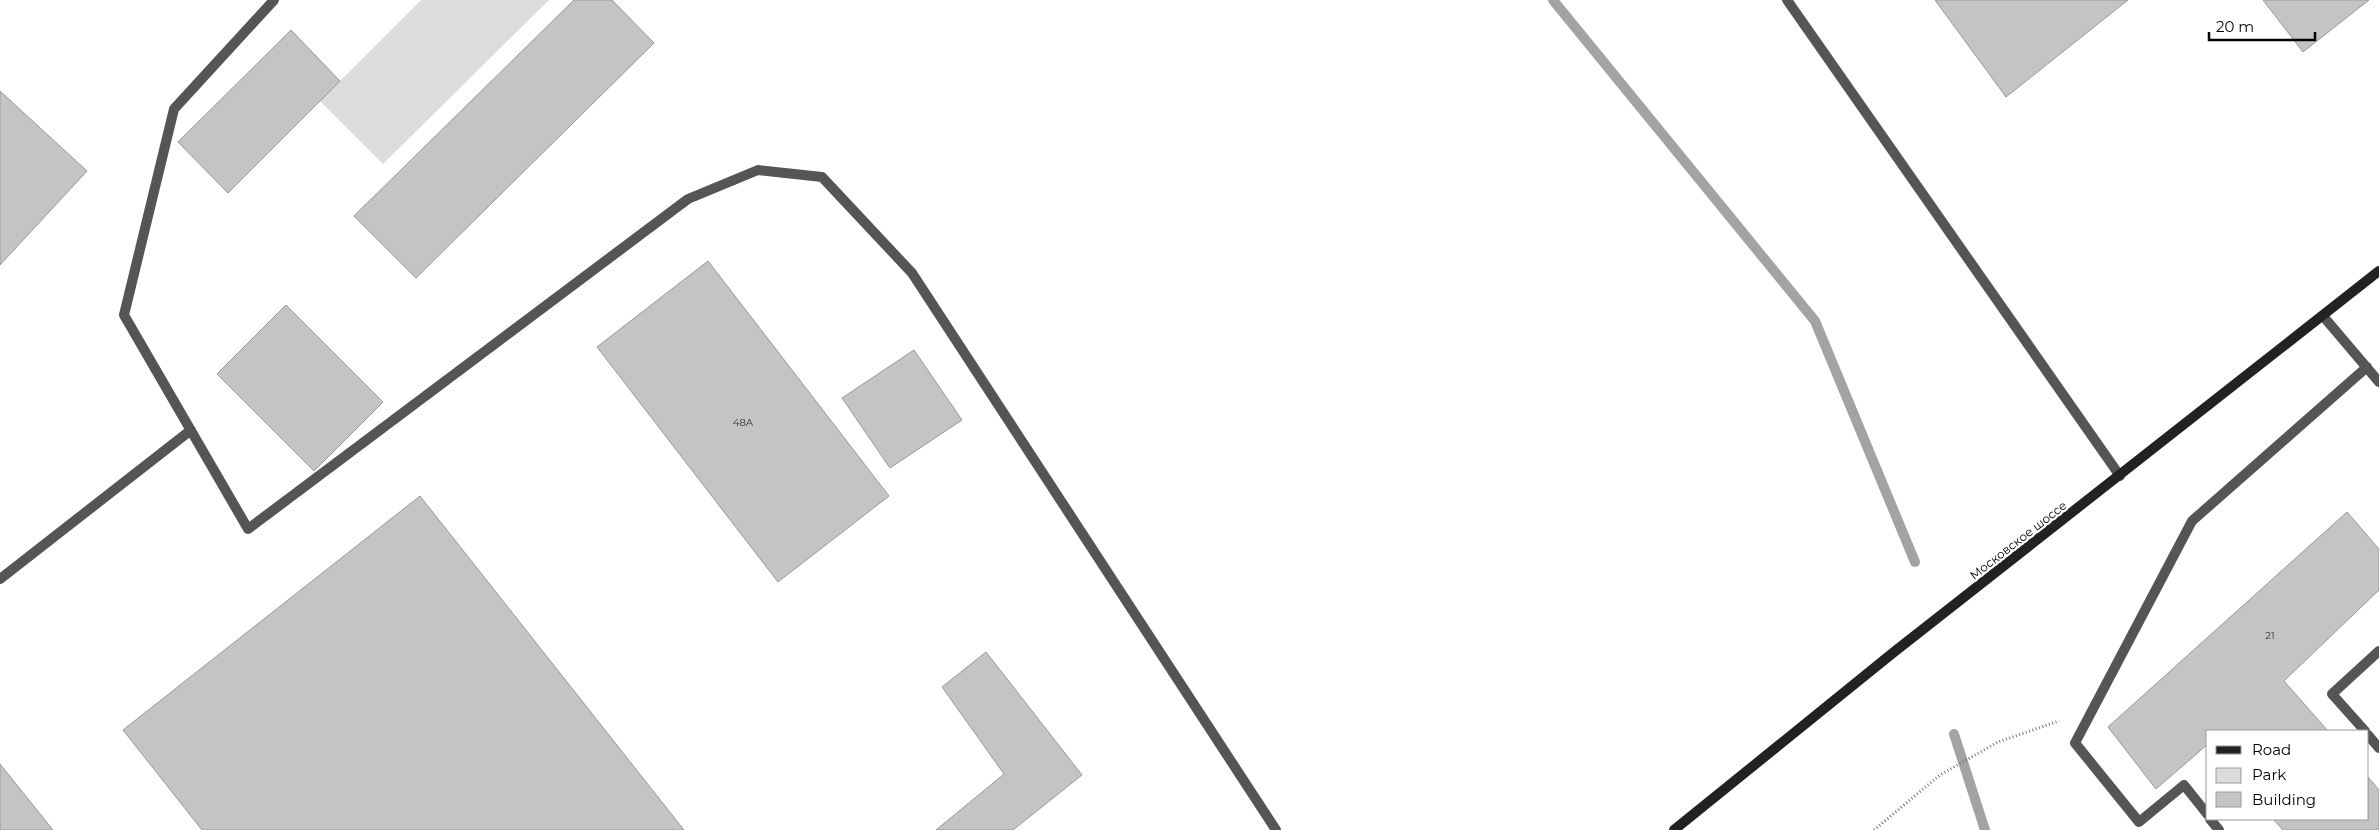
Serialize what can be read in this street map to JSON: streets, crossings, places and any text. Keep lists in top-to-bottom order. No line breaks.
{"streets":{"main road":["Московское шоссе"]},"house_numbers":["48А","21"],"legend":["Road","Park","Building"],"scale_bar":"20 m"}
